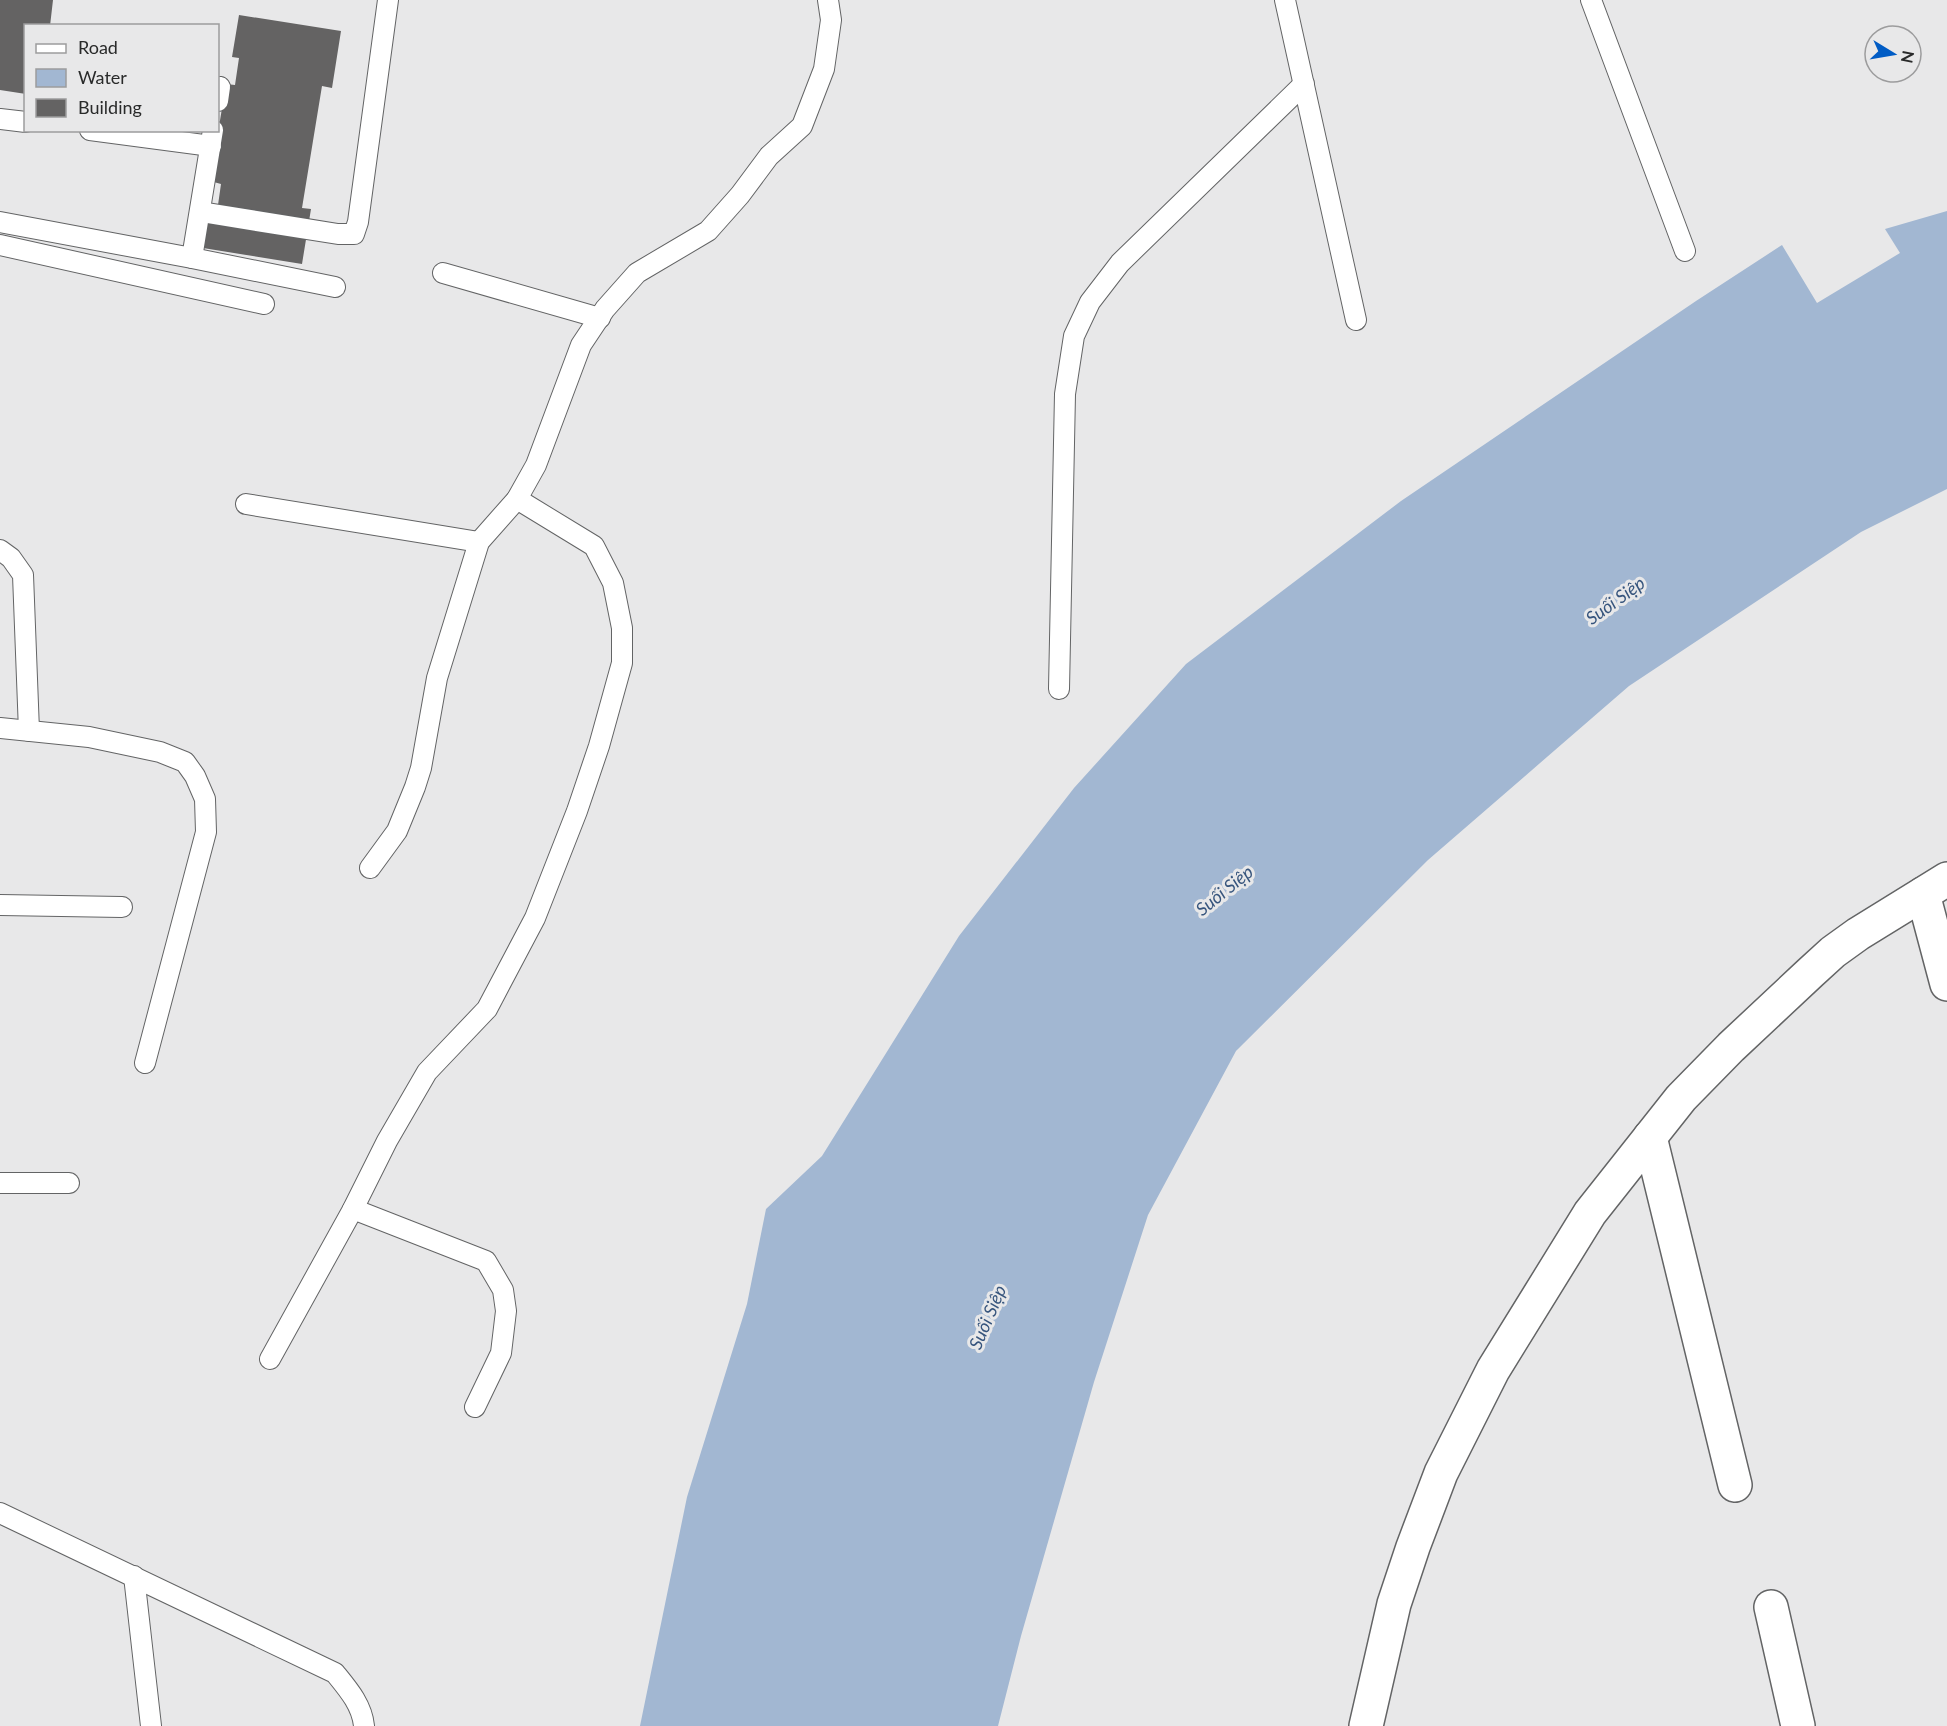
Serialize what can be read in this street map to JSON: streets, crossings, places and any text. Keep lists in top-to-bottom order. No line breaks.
{"water":["Suối Siệp"],"legend":["Road","Water","Building"],"north":"right"}
